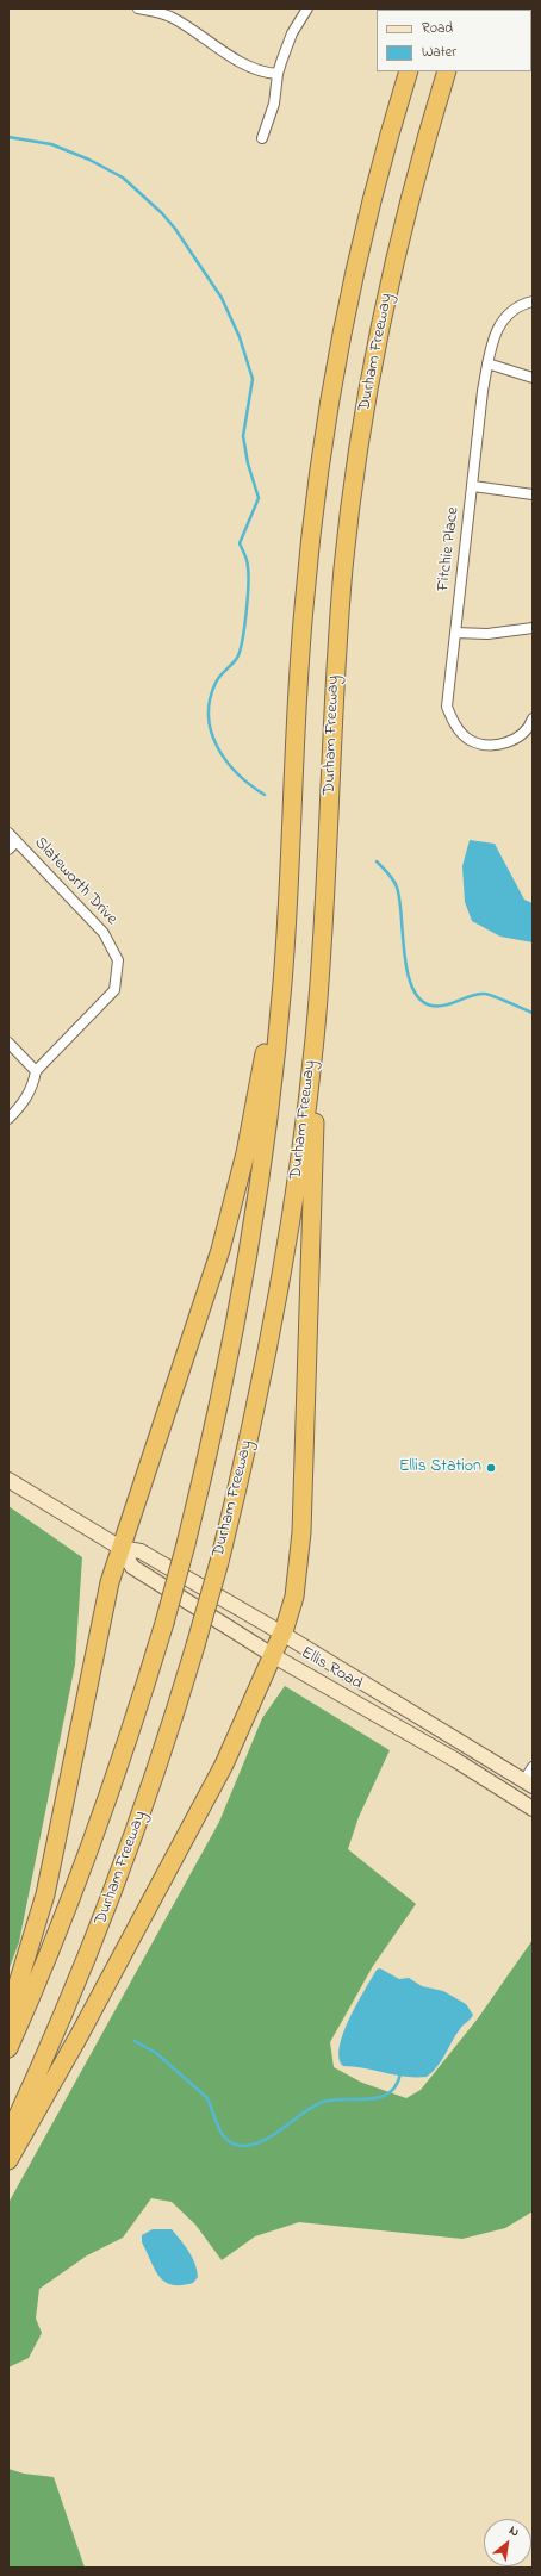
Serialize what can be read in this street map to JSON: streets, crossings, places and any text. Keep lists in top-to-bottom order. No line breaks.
{"streets":{"highway":["Durham Freeway"],"main road":["Ellis Road"],"street":["Fitchie Place","Slateworth Drive"]},"places":["Ellis Station"],"legend":["Road","Water"],"north":"top right"}
